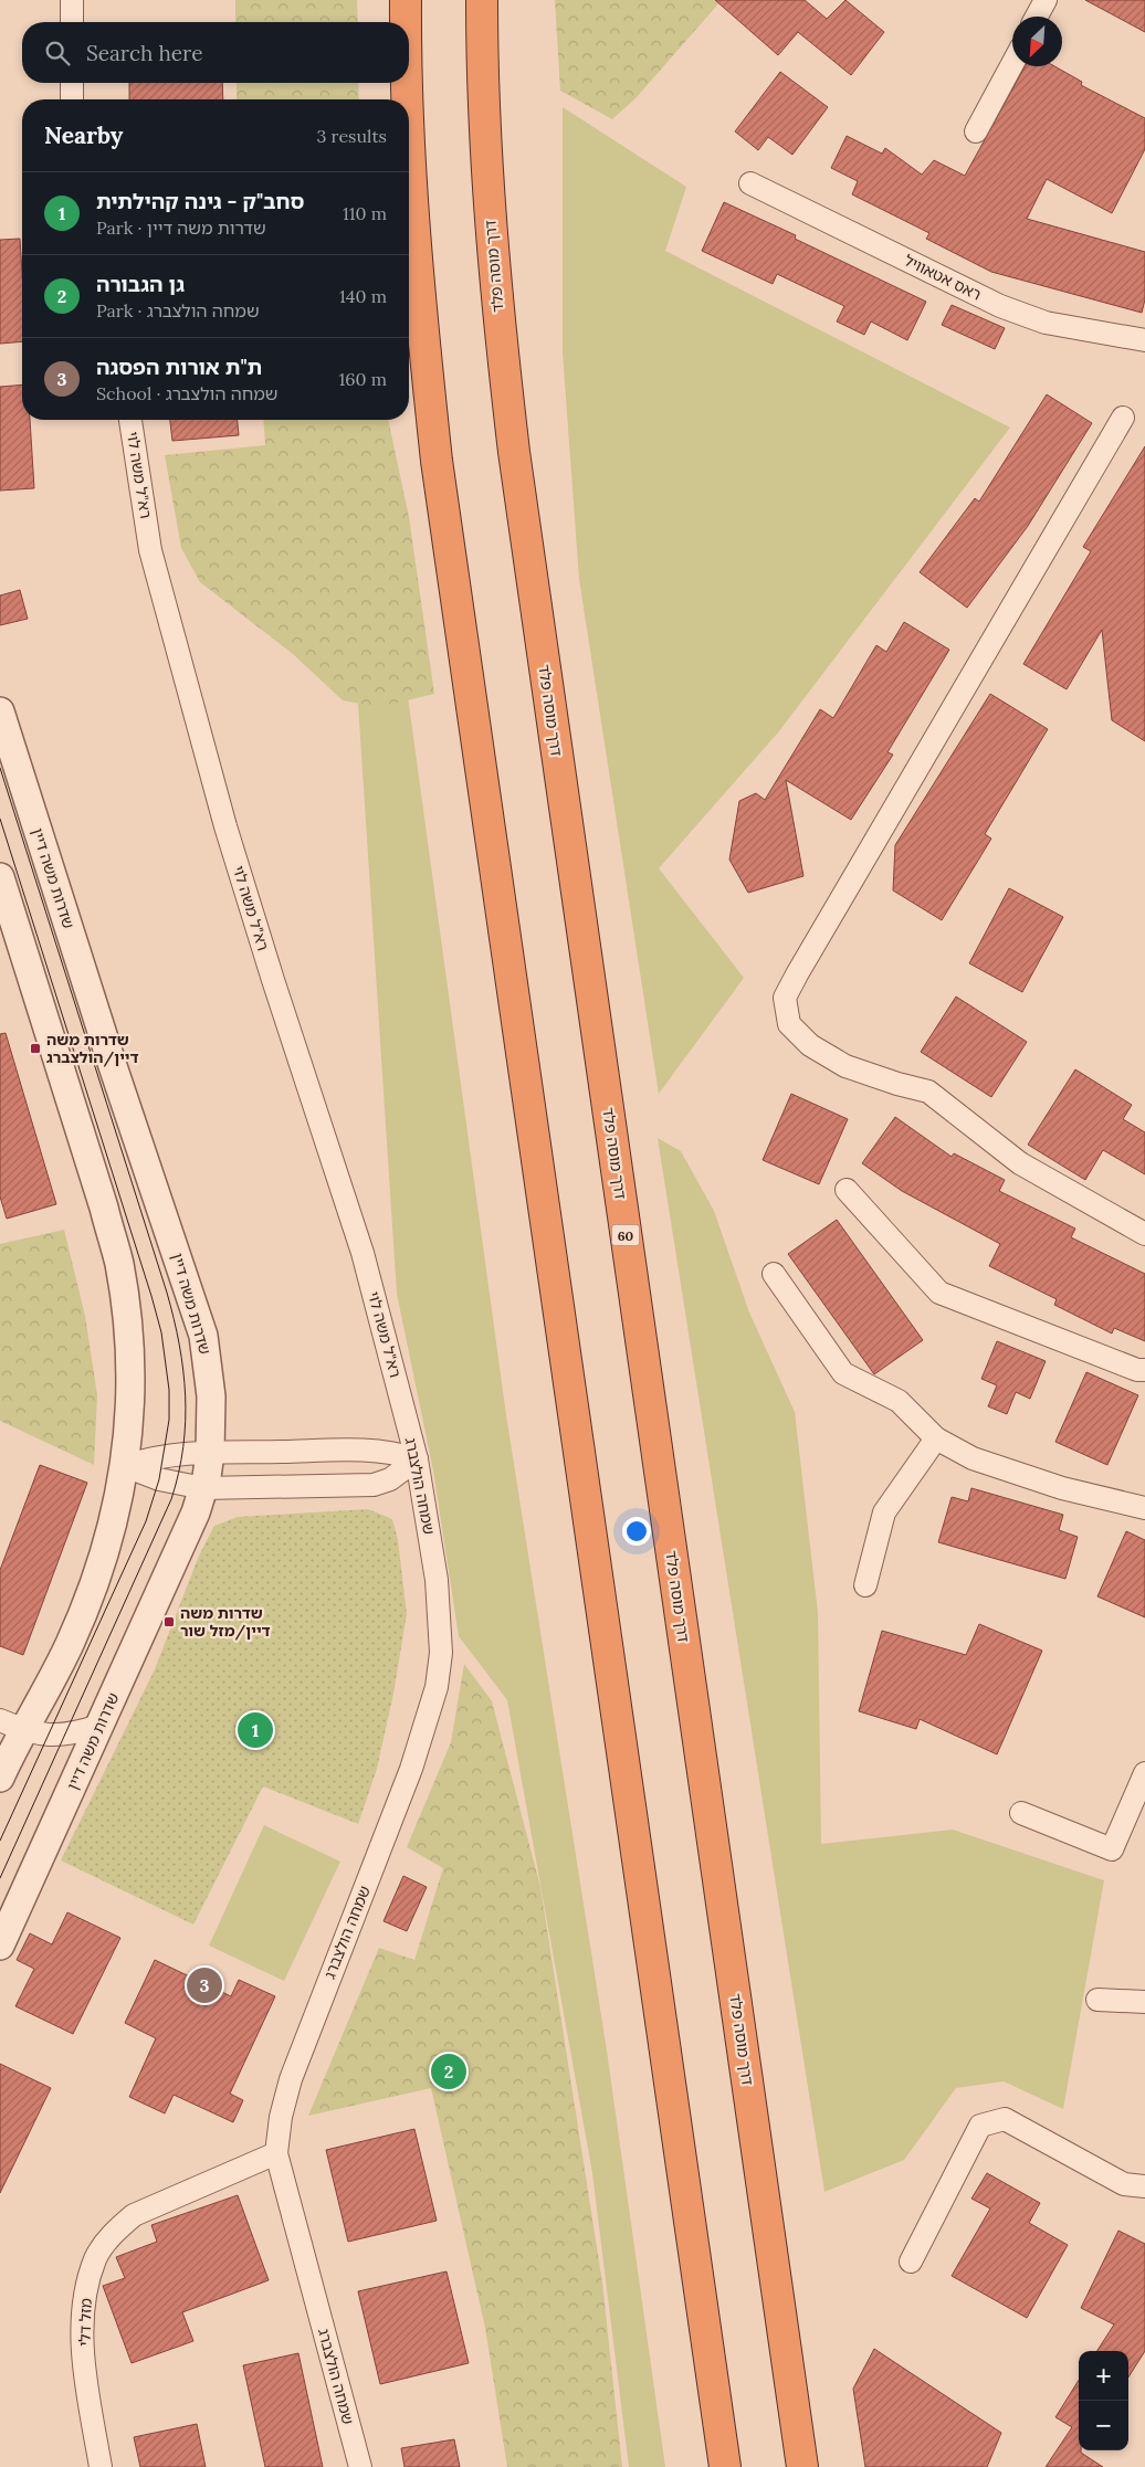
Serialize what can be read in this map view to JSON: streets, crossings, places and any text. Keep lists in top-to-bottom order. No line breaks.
{"streets":{"highway":["דרך מוסה פלד","60"],"street":["ראס אטאוויל","רא\"ל משה לוי","שדרות משה דיין","שמחה הולצברג","מזל דלי"]},"crossings":[["רא\"ל משה לוי","שמחה הולצברג"],["שמחה הולצברג","מזל דלי"]],"places":{"transit":["שדרות משה דיין/הולצברג","שדרות משה דיין/מזל שור"]},"north":"bottom left","page":{"search":"Search here","heading":["Nearby","3 results"],"list":[{"mark":"1","name":"סחב\"ק - גינה קהילתית","note":"Park · שדרות משה דיין","value":"110 m"},{"mark":"2","name":"גן הגבורה","note":"Park · שמחה הולצברג","value":"140 m"},{"mark":"3","name":"ת\"ת אורות הפסגה","note":"School · שמחה הולצברג","value":"160 m"}],"pins":["1","3","2"],"map_buttons":["+","−"]}}
